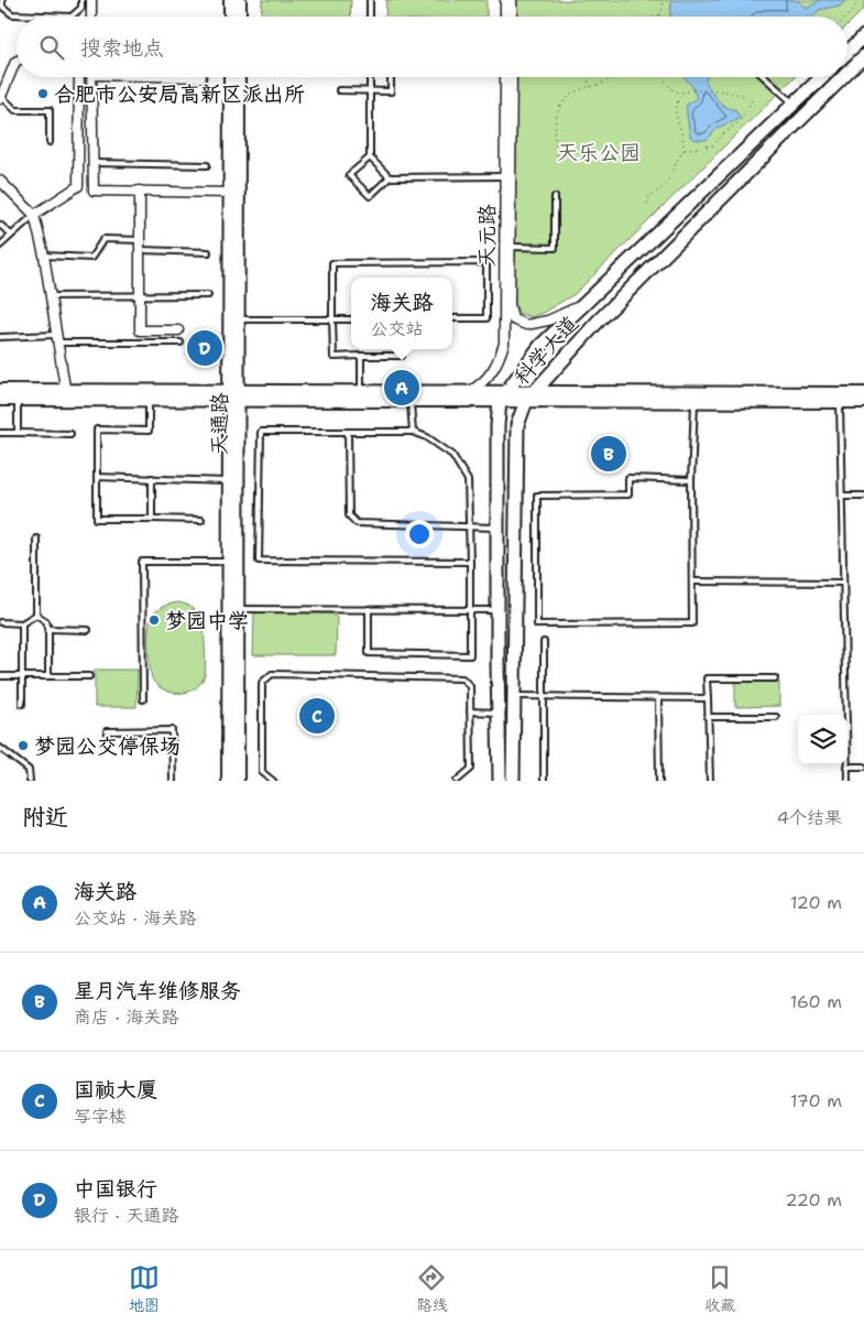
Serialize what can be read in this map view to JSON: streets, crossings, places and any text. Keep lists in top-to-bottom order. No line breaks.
{"streets":{"main road":["科学大道","天通路"],"street":["天元路"]},"crossings":[["天元路","科学大道"]],"parks":["天乐公园"],"places":["合肥市公安局高新区派出所","梦园中学","梦园公交停保场"],"page":{"search":"搜索地点","popup":["海关路","公交站"],"pins":["D","A","B","C"],"heading":["附近","4个结果"],"list":[{"mark":"A","name":"海关路","note":"公交站 · 海关路","value":"120 m"},{"mark":"B","name":"星月汽车维修服务","note":"商店 · 海关路","value":"160 m"},{"mark":"C","name":"国祯大厦","note":"写字楼","value":"170 m"},{"mark":"D","name":"中国银行","note":"银行 · 天通路","value":"220 m"}],"nav":["地图","路线","收藏"]}}
